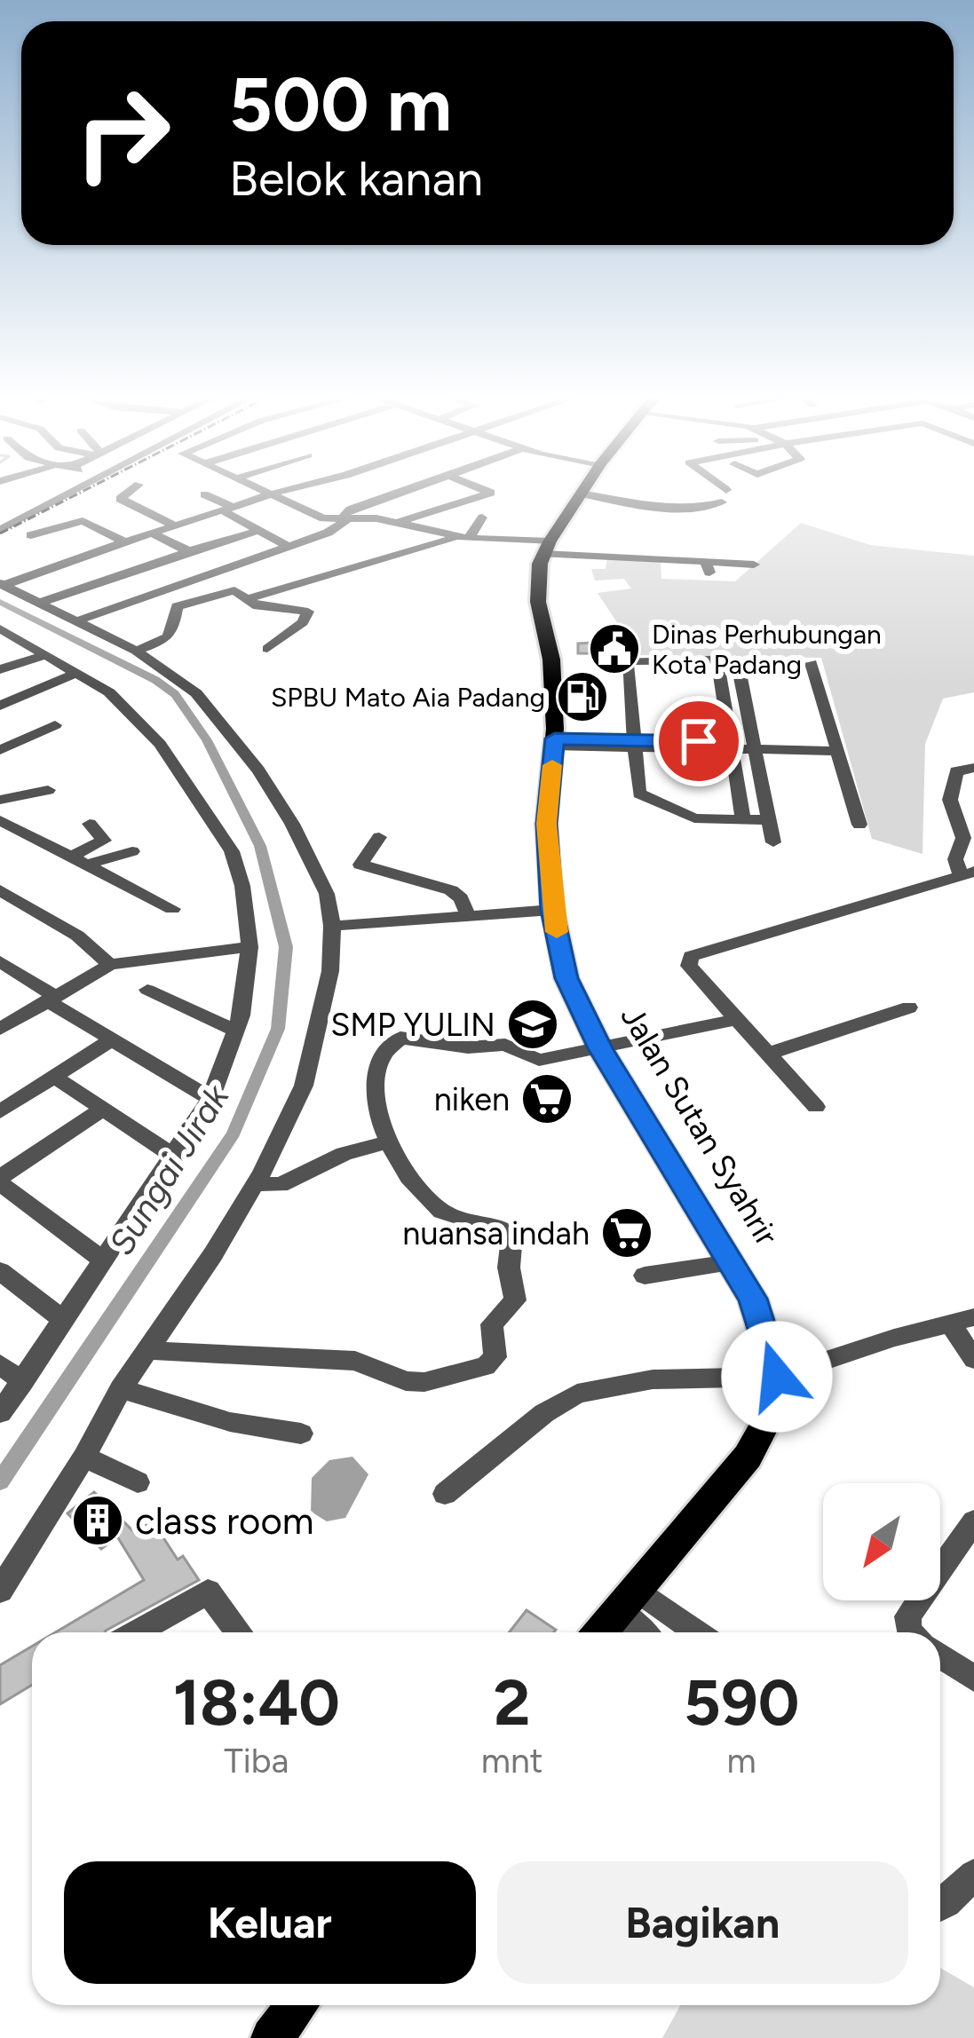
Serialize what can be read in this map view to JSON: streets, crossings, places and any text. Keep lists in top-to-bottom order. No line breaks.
{"streets":{"main road":["Jalan Sutan Syahrir"]},"water":["Sungai Jirak"],"places":{"public building":["Dinas Perhubungan Kota Padang"],"fuel station":["SPBU Mato Aia Padang"],"school or university":["SMP YULIN"],"supermarket":["niken","nuansa indah"],"building":["class room"]},"north":"bottom left","page":{"turn":["500 m","Belok kanan"],"eta":["18:40","Tiba","2","mnt","590","m"],"buttons":["Keluar","Bagikan"]}}
